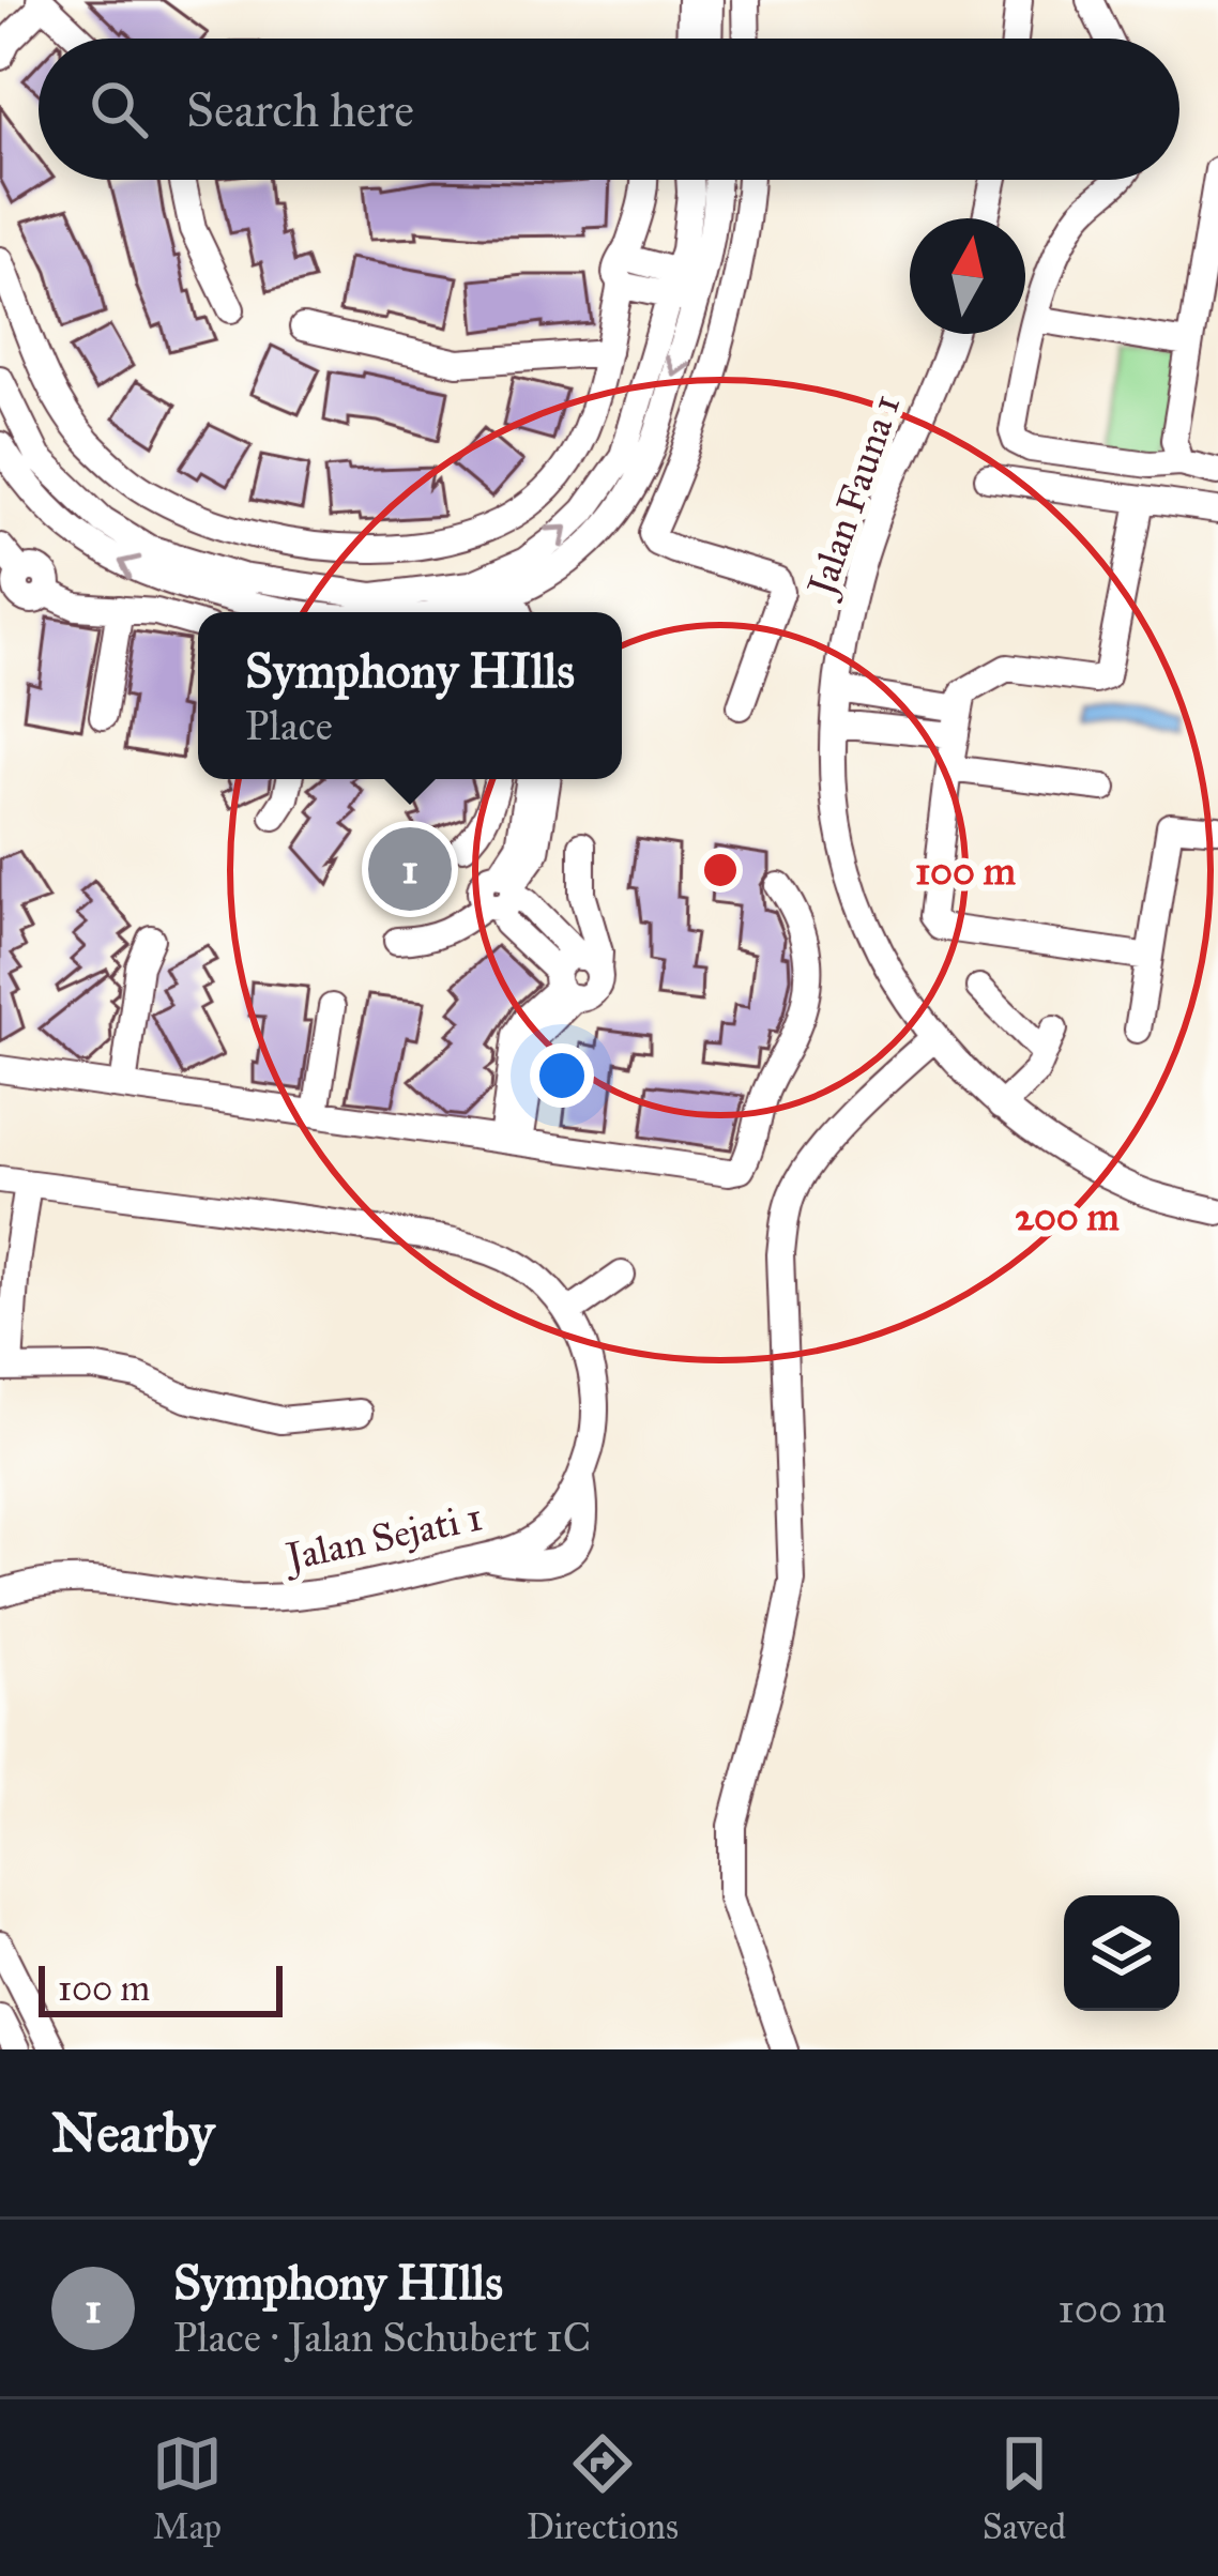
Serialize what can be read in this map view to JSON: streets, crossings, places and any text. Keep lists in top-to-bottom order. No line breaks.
{"streets":{"street":["Jalan Fauna 1","Jalan Sejati 1"]},"scale_bar":"100 m","north":"top","page":{"search":"Search here","popup":["Symphony HIlls","Place"],"pins":"1","scale":"100 m","heading":"Nearby","list":[{"mark":"1","name":"Symphony HIlls","note":"Place · Jalan Schubert 1C","value":"100 m"}],"nav":["Map","Directions","Saved"]},"rings":["100 m","200 m"]}
